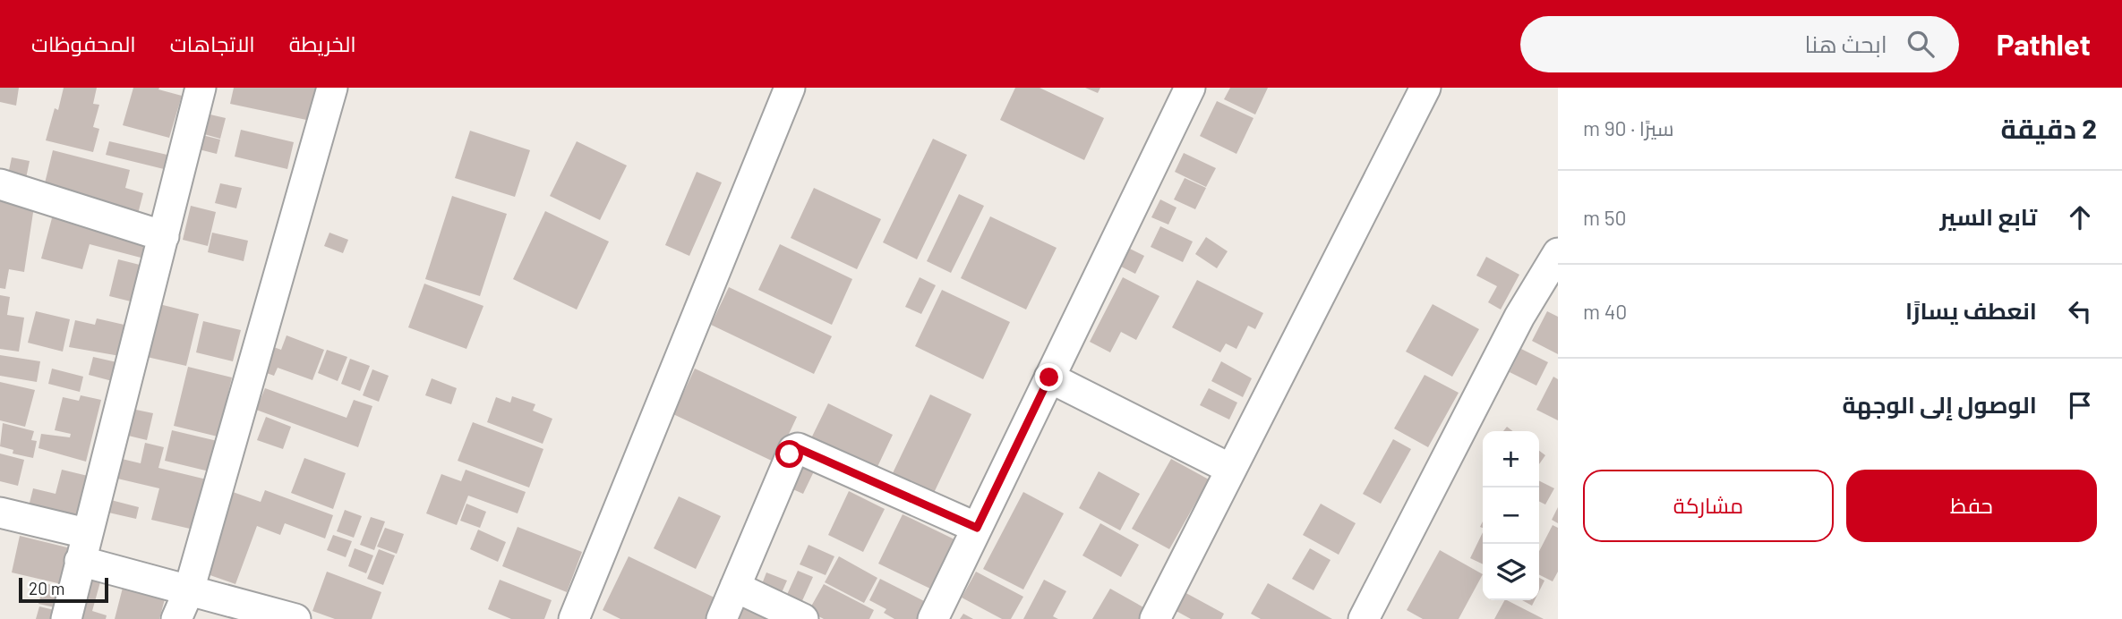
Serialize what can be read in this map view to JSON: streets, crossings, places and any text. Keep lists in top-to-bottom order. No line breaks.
{"scale_bar":"20 m","page":{"header":"Pathlet","search":"ابحث هنا","nav":["الخريطة","الاتجاهات","المحفوظات"],"heading":["2 دقيقة","سيرًا · 90 m"],"list":[["تابع السير","50 m"],["انعطف يسارًا","40 m"],"الوصول إلى الوجهة"],"map_buttons":["+","−"],"buttons":["حفظ","مشاركة"],"scale":"20 m"}}
